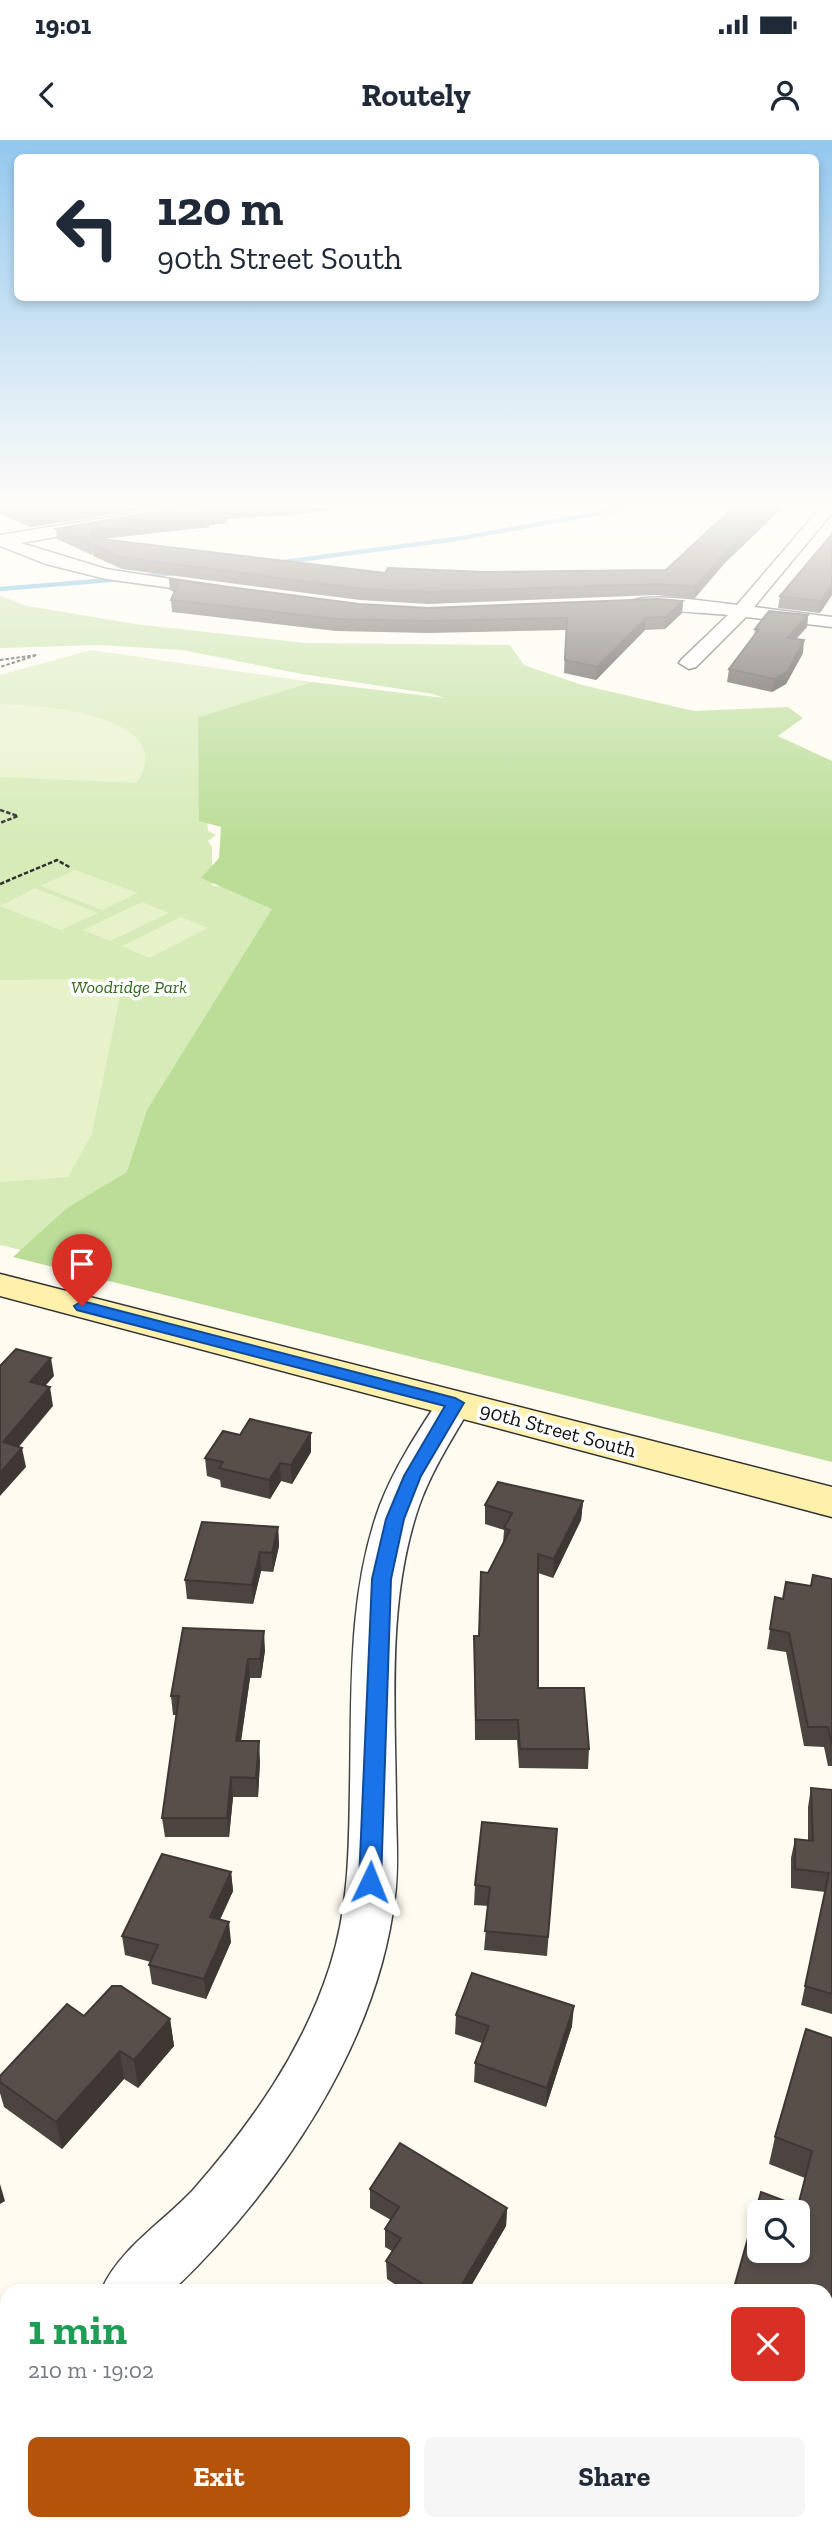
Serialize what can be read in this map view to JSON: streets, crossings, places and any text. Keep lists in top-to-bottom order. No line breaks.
{"streets":{"street":["90th Street South"]},"parks":["Woodridge Park"],"page":{"status":"19:01","header":"Routely","turn":["120 m","90th Street South"],"heading":["1 min","210 m · 19:02"],"buttons":["Exit","Share"]}}
